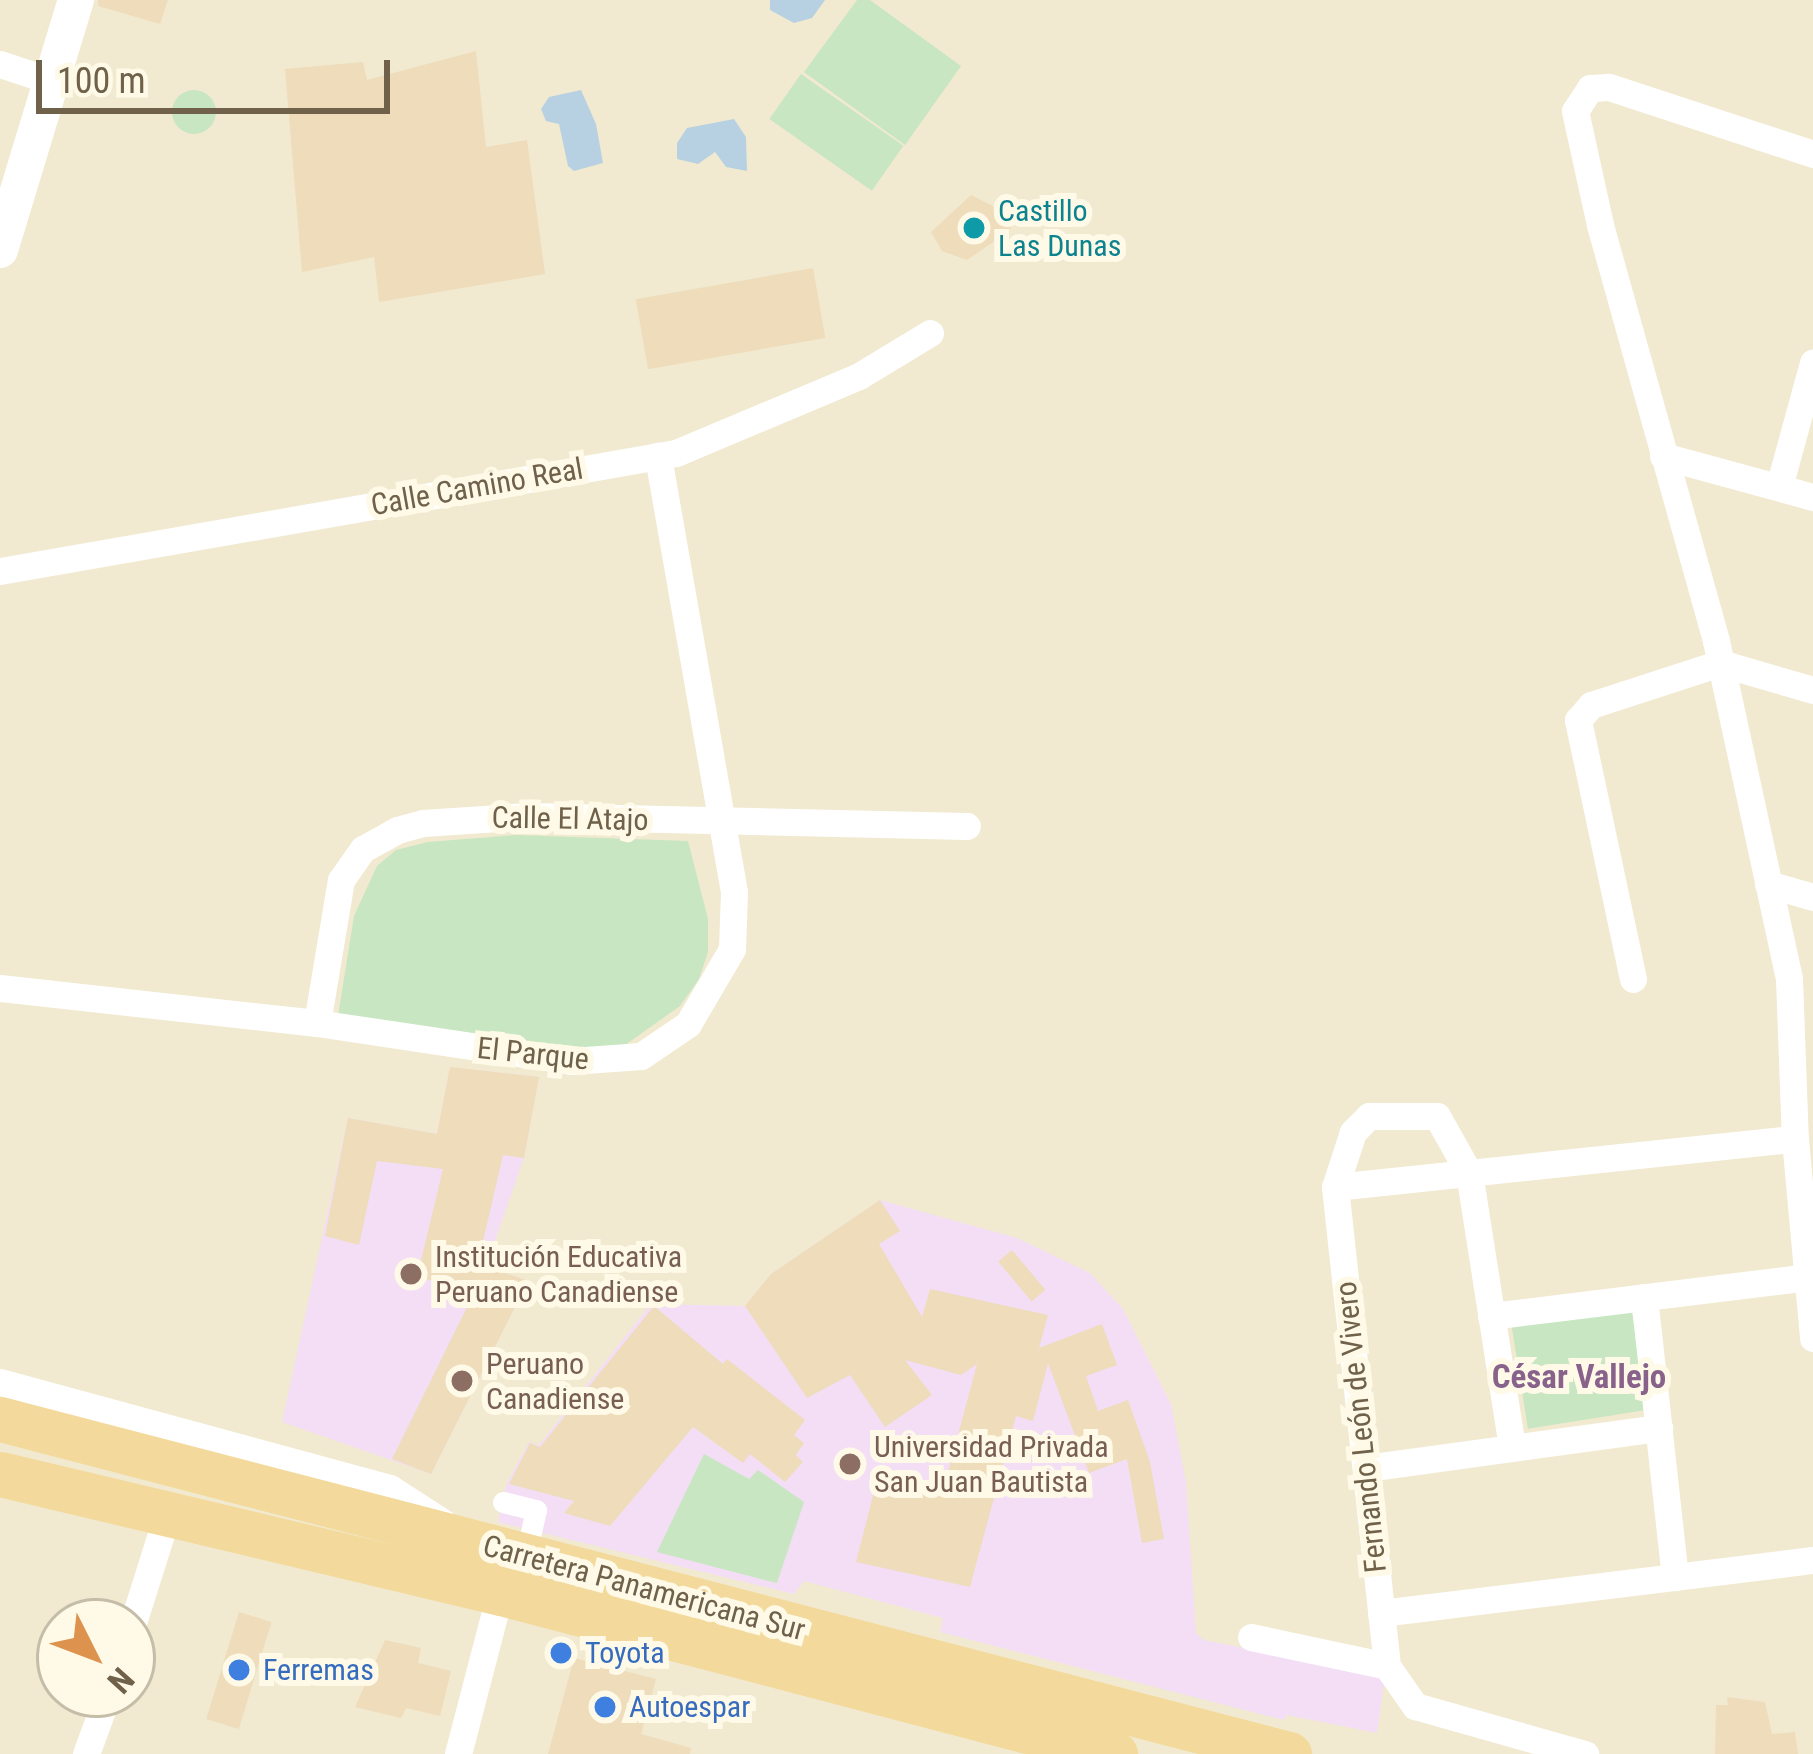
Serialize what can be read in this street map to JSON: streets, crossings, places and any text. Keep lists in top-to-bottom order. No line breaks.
{"streets":{"highway":["Carretera Panamericana Sur"],"street":["Calle Camino Real","Calle El Atajo","El Parque","Fernando León de Vivero"]},"crossings":[["Calle Camino Real","El Parque"],["Calle El Atajo","El Parque"]],"districts":["César Vallejo"],"places":["Castillo Las Dunas","Institución Educativa Peruano Canadiense","Peruano Canadiense","Universidad Privada San Juan Bautista","Toyota","Ferremas","Autoespar"],"scale_bar":"100 m","north":"bottom right"}
